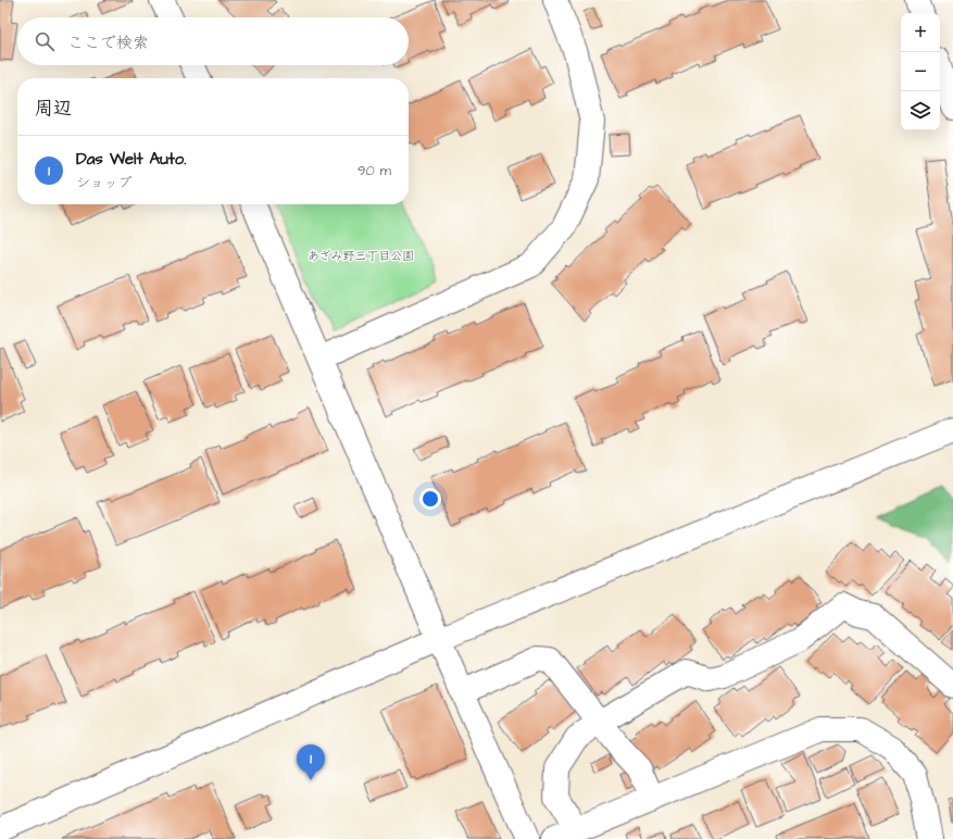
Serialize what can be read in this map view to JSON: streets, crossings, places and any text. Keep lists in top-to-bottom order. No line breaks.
{"parks":["あざみ野三丁目公園"],"page":{"map_buttons":["+","−"],"search":"ここで検索","heading":"周辺","list":[{"mark":"1","name":"Das Welt Auto.","note":"ショップ","value":"90 m"}],"pins":"1"}}
